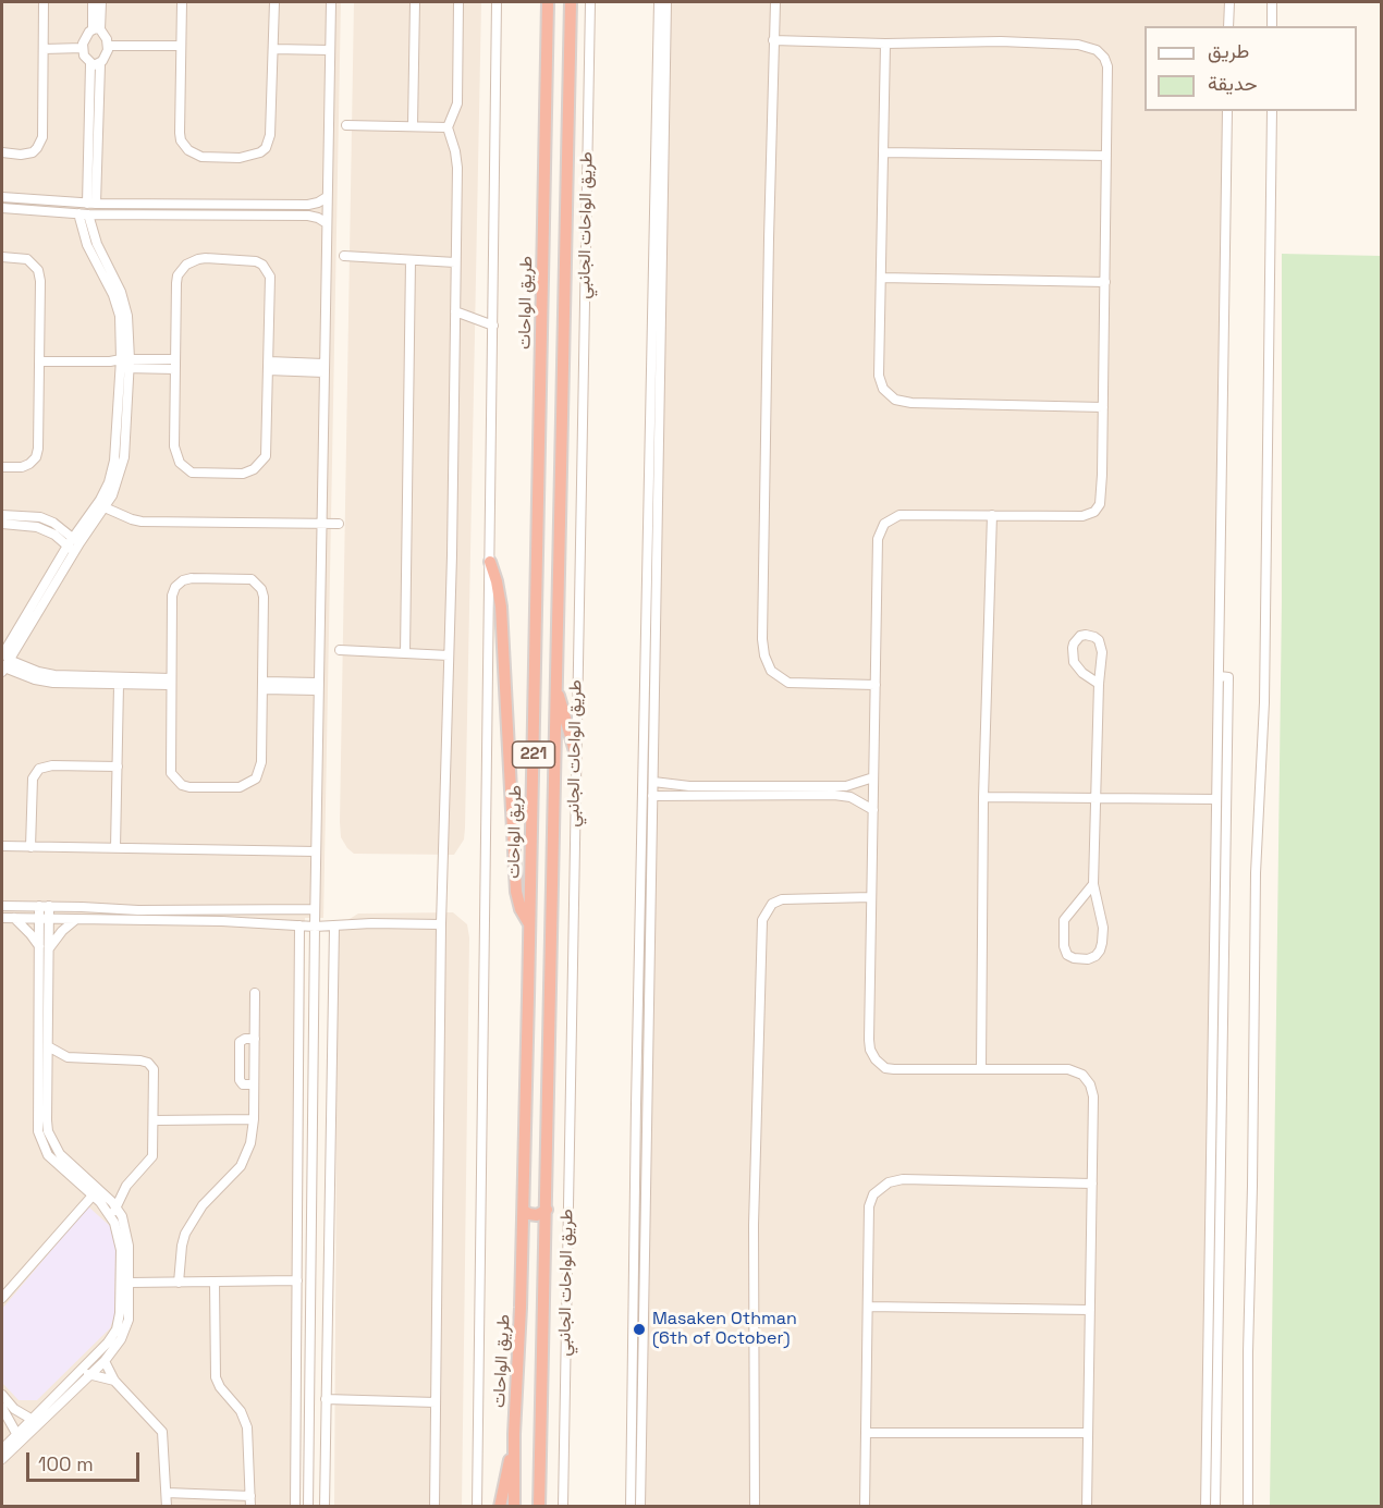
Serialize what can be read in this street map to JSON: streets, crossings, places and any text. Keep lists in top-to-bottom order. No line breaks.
{"streets":{"highway":["طريق الواحات","221"],"street":["طريق الواحات الجانبي"]},"places":["Masaken Othman (6th of October)"],"legend":["طريق","حديقة"],"scale_bar":"100 m"}
